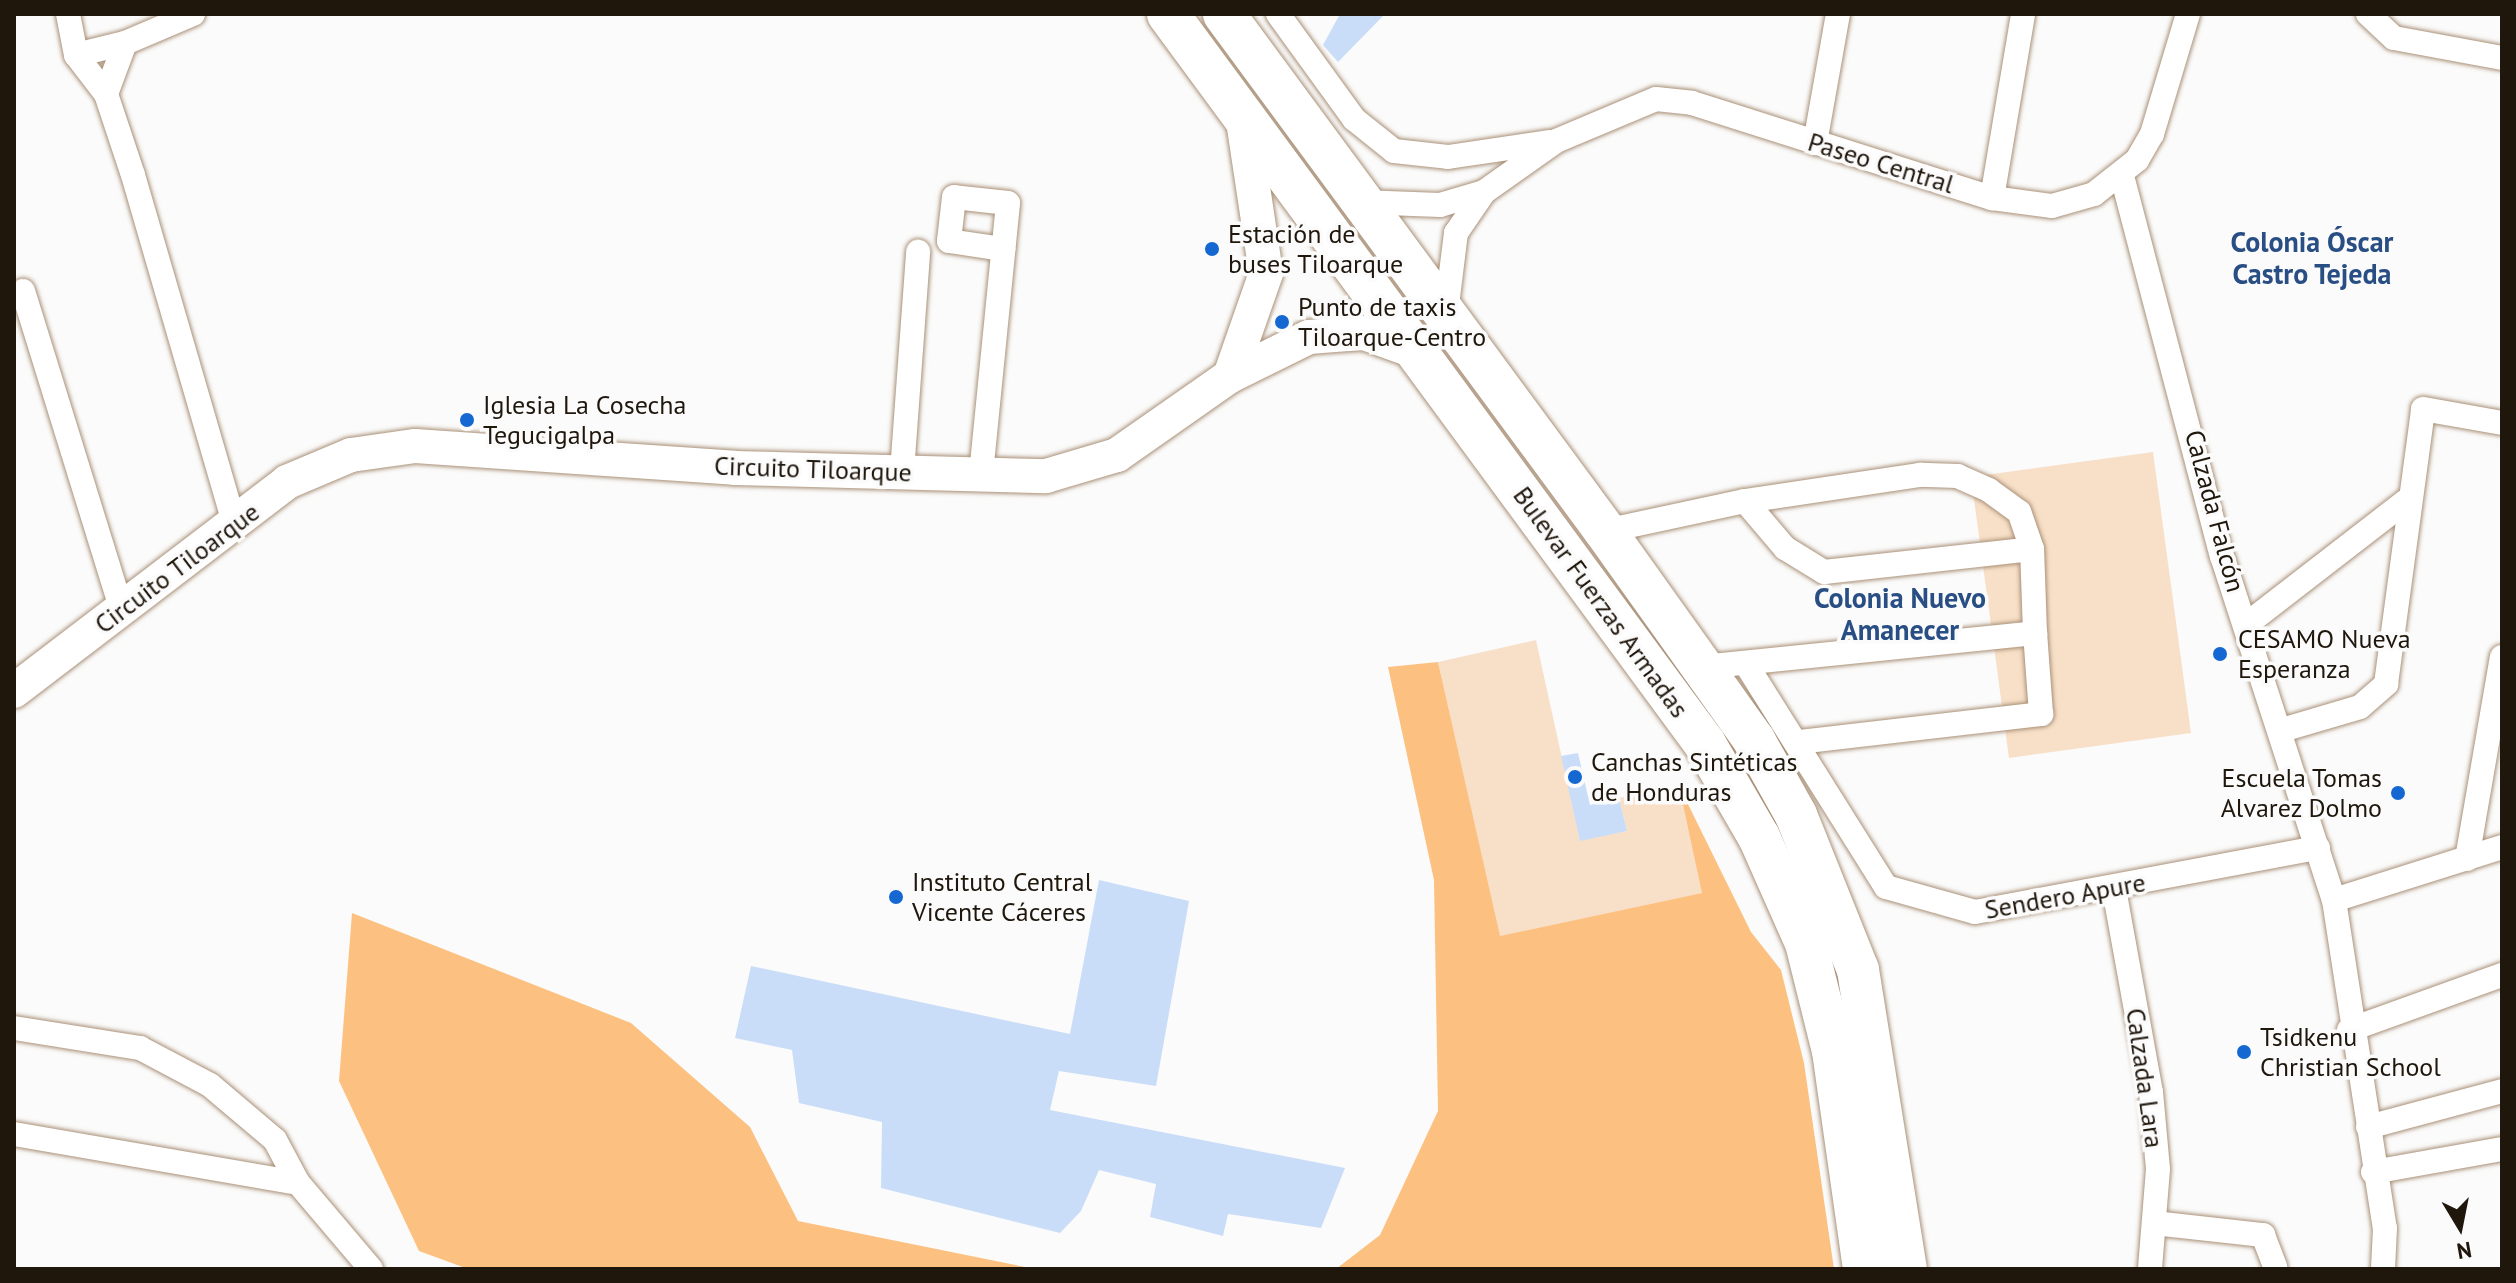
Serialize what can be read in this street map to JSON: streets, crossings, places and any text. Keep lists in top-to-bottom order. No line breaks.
{"streets":{"highway":["Bulevar Fuerzas Armadas"],"street":["Paseo Central","Circuito Tiloarque","Calzada Falcón","Sendero Apure","Calzada Lara"]},"crossings":[["Paseo Central","Calzada Falcón"],["Paseo Central","Bulevar Fuerzas Armadas"],["Circuito Tiloarque","Bulevar Fuerzas Armadas"],["Calzada Falcón","Sendero Apure"],["Sendero Apure","Calzada Lara"]],"districts":["Colonia Óscar Castro Tejeda","Colonia Nuevo Amanecer"],"places":["Estación de buses Tiloarque","Punto de taxis Tiloarque-Centro","Iglesia La Cosecha Tegucigalpa","CESAMO Nueva Esperanza","Canchas Sintéticas de Honduras","Escuela Tomas Alvarez Dolmo","Instituto Central Vicente Cáceres","Tsidkenu Christian School"],"north":"bottom"}
